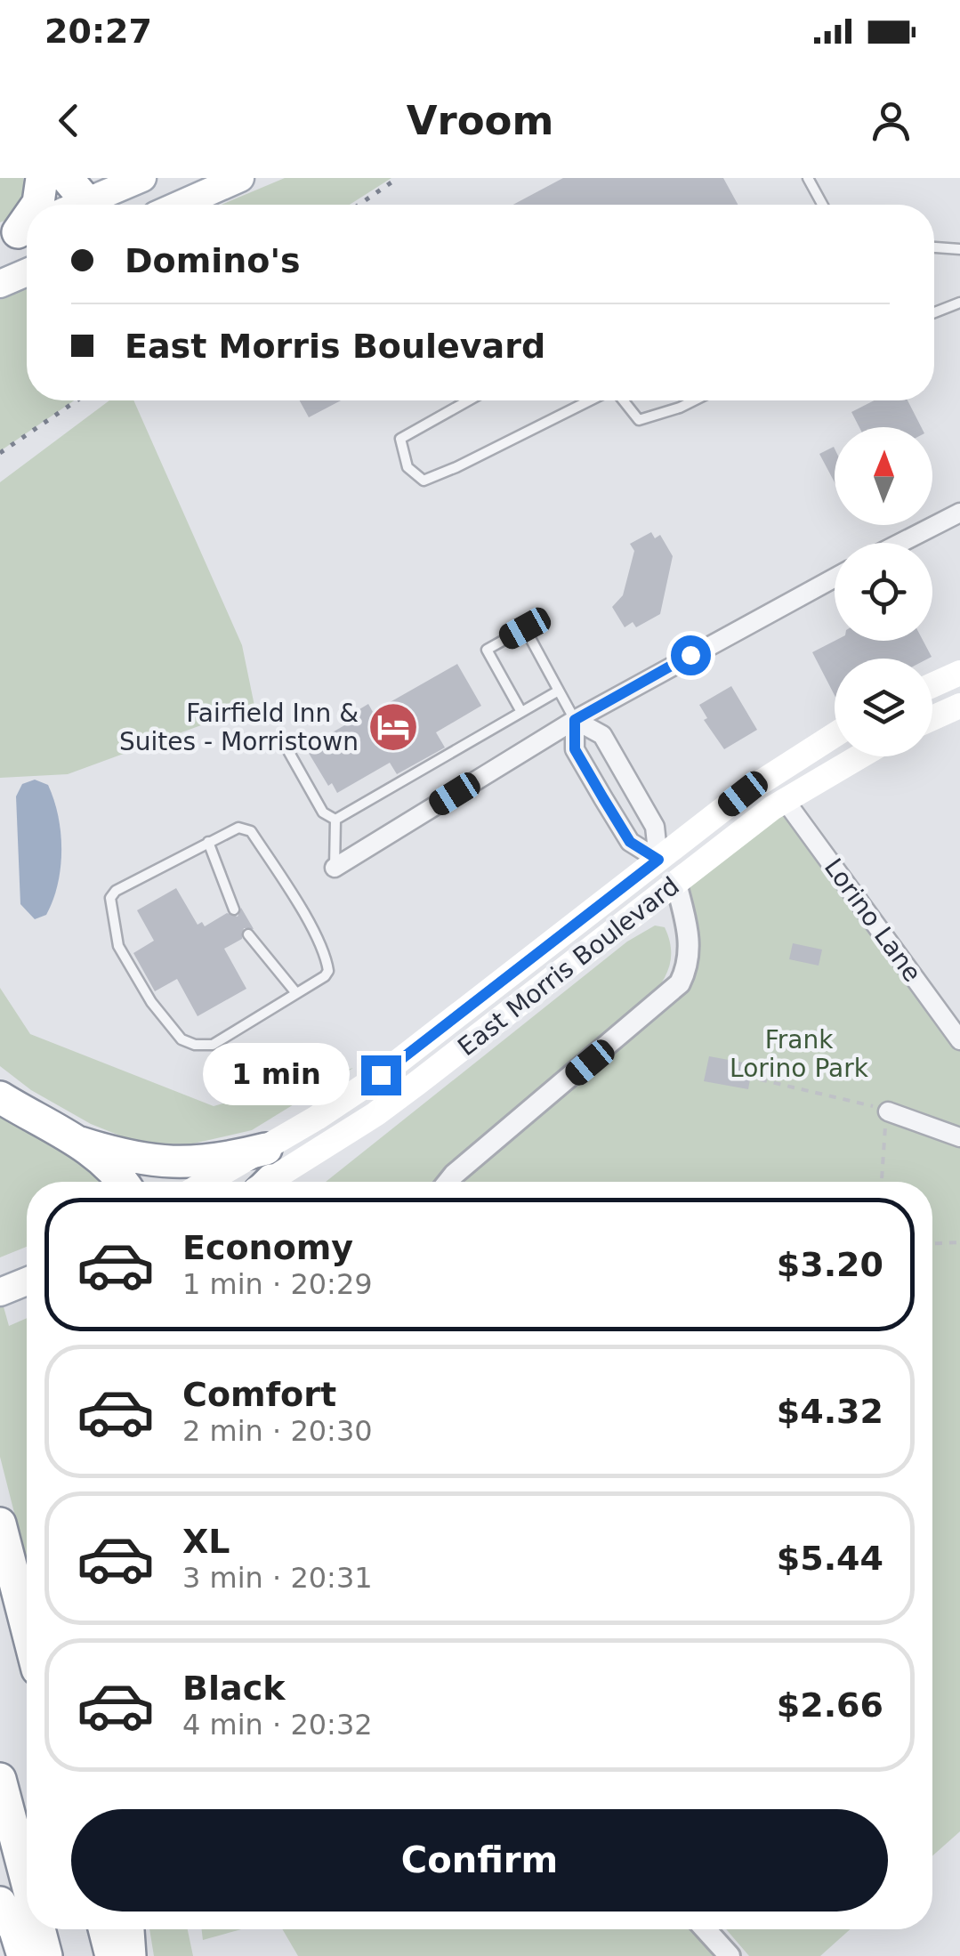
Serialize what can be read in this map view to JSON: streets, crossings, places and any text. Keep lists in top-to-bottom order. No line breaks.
{"streets":{"main road":["East Morris Boulevard"],"street":["Lorino Lane"]},"crossings":[["Lorino Lane","East Morris Boulevard"]],"parks":["Frank Lorino Park"],"places":{"hotel":["Fairfield Inn & Suites - Morristown"]},"north":"top","page":{"status":"20:27","header":"Vroom","banner":["Domino's","East Morris Boulevard"],"bubble":"1 min","list":[{"name":"Economy","note":"1 min · 20:29","value":"$3.20"},{"name":"Comfort","note":"2 min · 20:30","value":"$4.32"},{"name":"XL","note":"3 min · 20:31","value":"$5.44"},{"name":"Black","note":"4 min · 20:32","value":"$2.66"}],"buttons":"Confirm"}}
